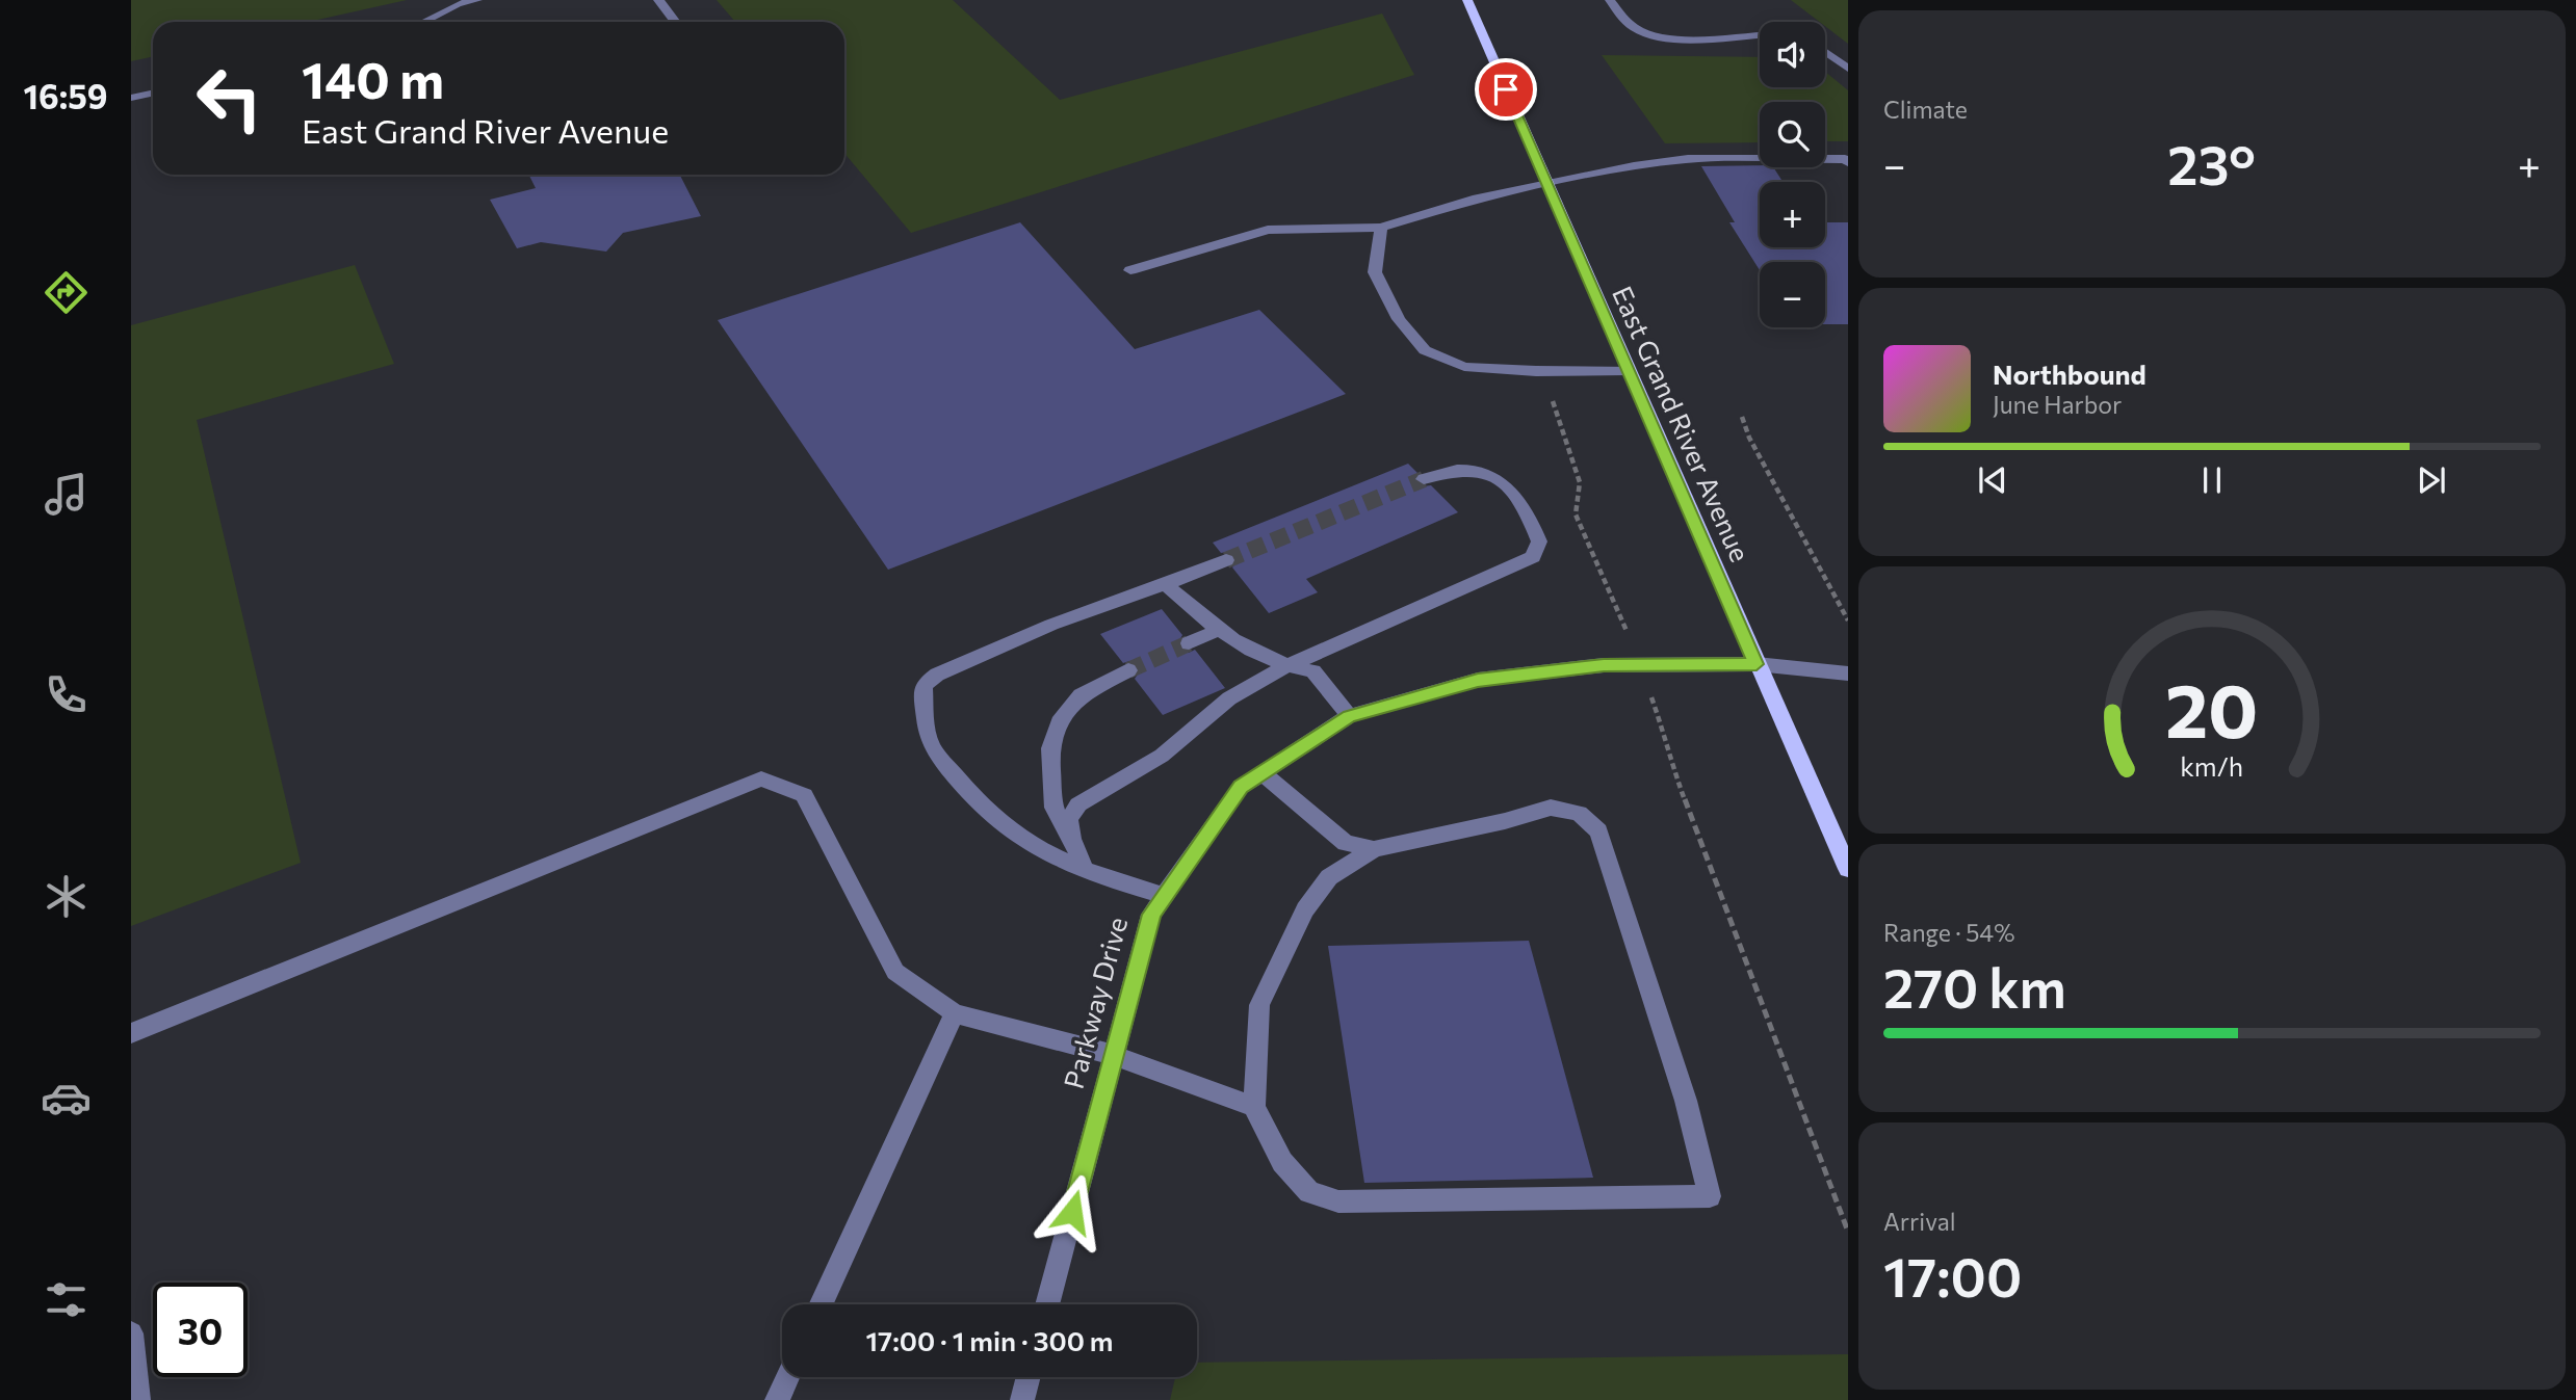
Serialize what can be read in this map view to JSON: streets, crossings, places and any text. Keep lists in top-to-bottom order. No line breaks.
{"streets":{"main road":["East Grand River Avenue"],"street":["Parkway Drive"]},"crossings":[["East Grand River Avenue","Parkway Drive"]],"page":{"tabs":"16:59","tile":["Climate",["Range · 54%","270 km"],["Arrival","17:00"]],"map_buttons":["+","−"],"turn":["140 m","East Grand River Avenue"],"heat":["−","23°","+"],"song":["Northbound","June Harbor"],"limit":"30","trip":"17:00 · 1 min · 300 m","gauge":["20","km/h"]}}
